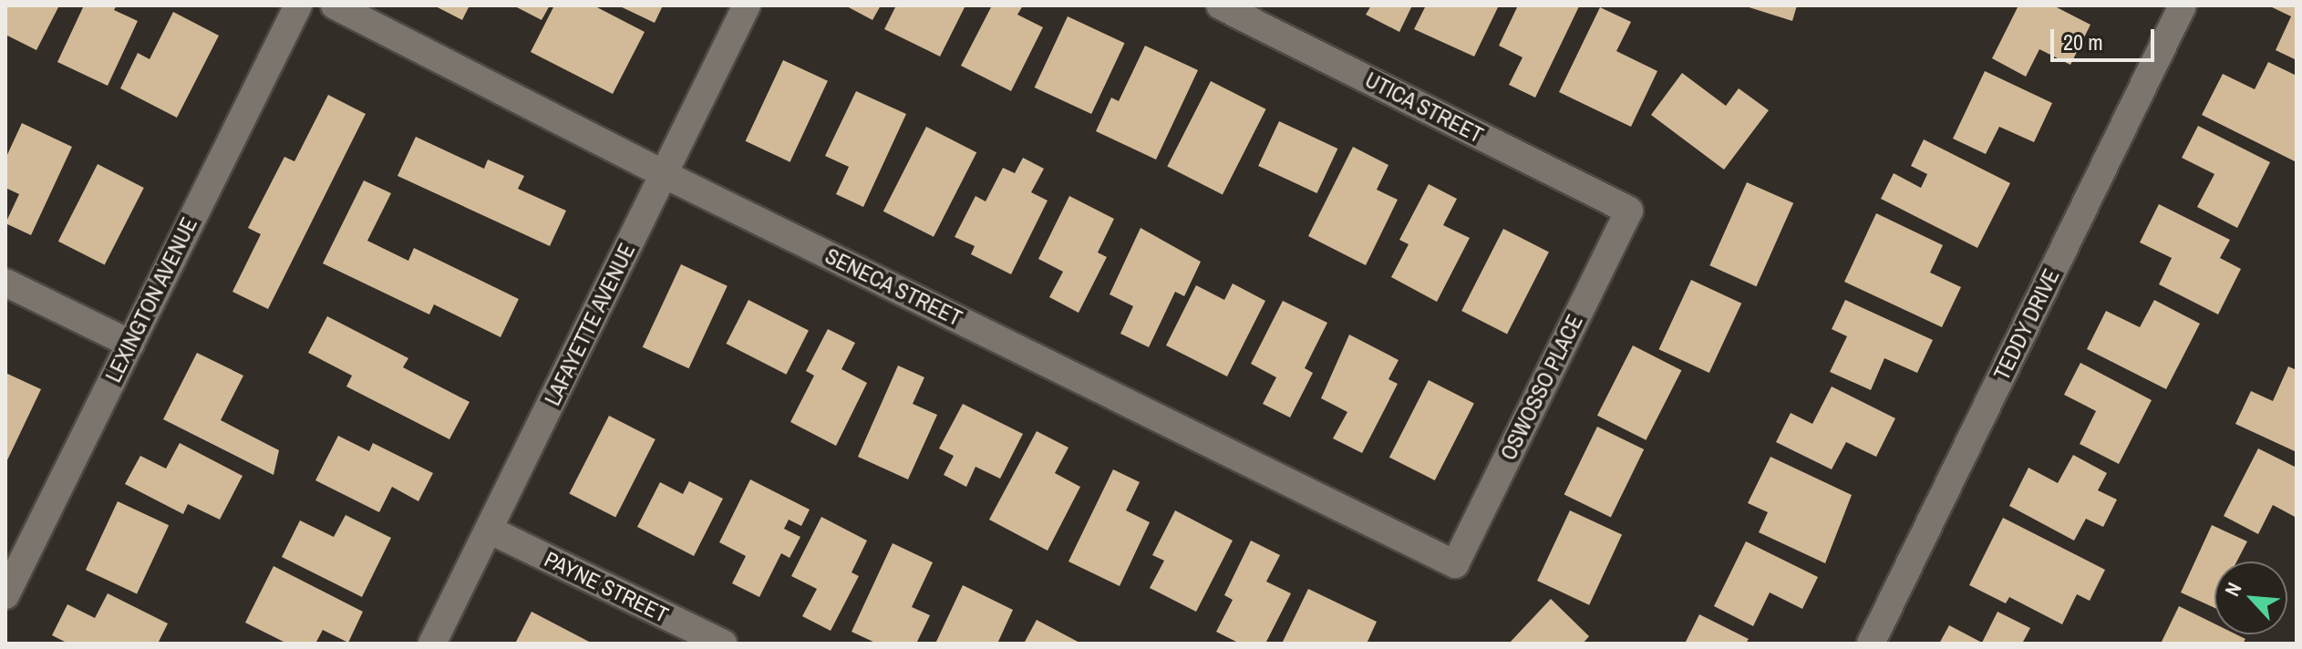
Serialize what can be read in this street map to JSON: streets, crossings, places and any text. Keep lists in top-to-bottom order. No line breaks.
{"streets":{"street":["UTICA STREET","SENECA STREET","LEXINGTON AVENUE","LAFAYETTE AVENUE","TEDDY DRIVE","OSWOSSO PLACE","PAYNE STREET"]},"crossings":[["UTICA STREET","OSWOSSO PLACE"],["SENECA STREET","LAFAYETTE AVENUE"],["SENECA STREET","OSWOSSO PLACE"],["LAFAYETTE AVENUE","PAYNE STREET"]],"scale_bar":"20 m","north":"top left"}
